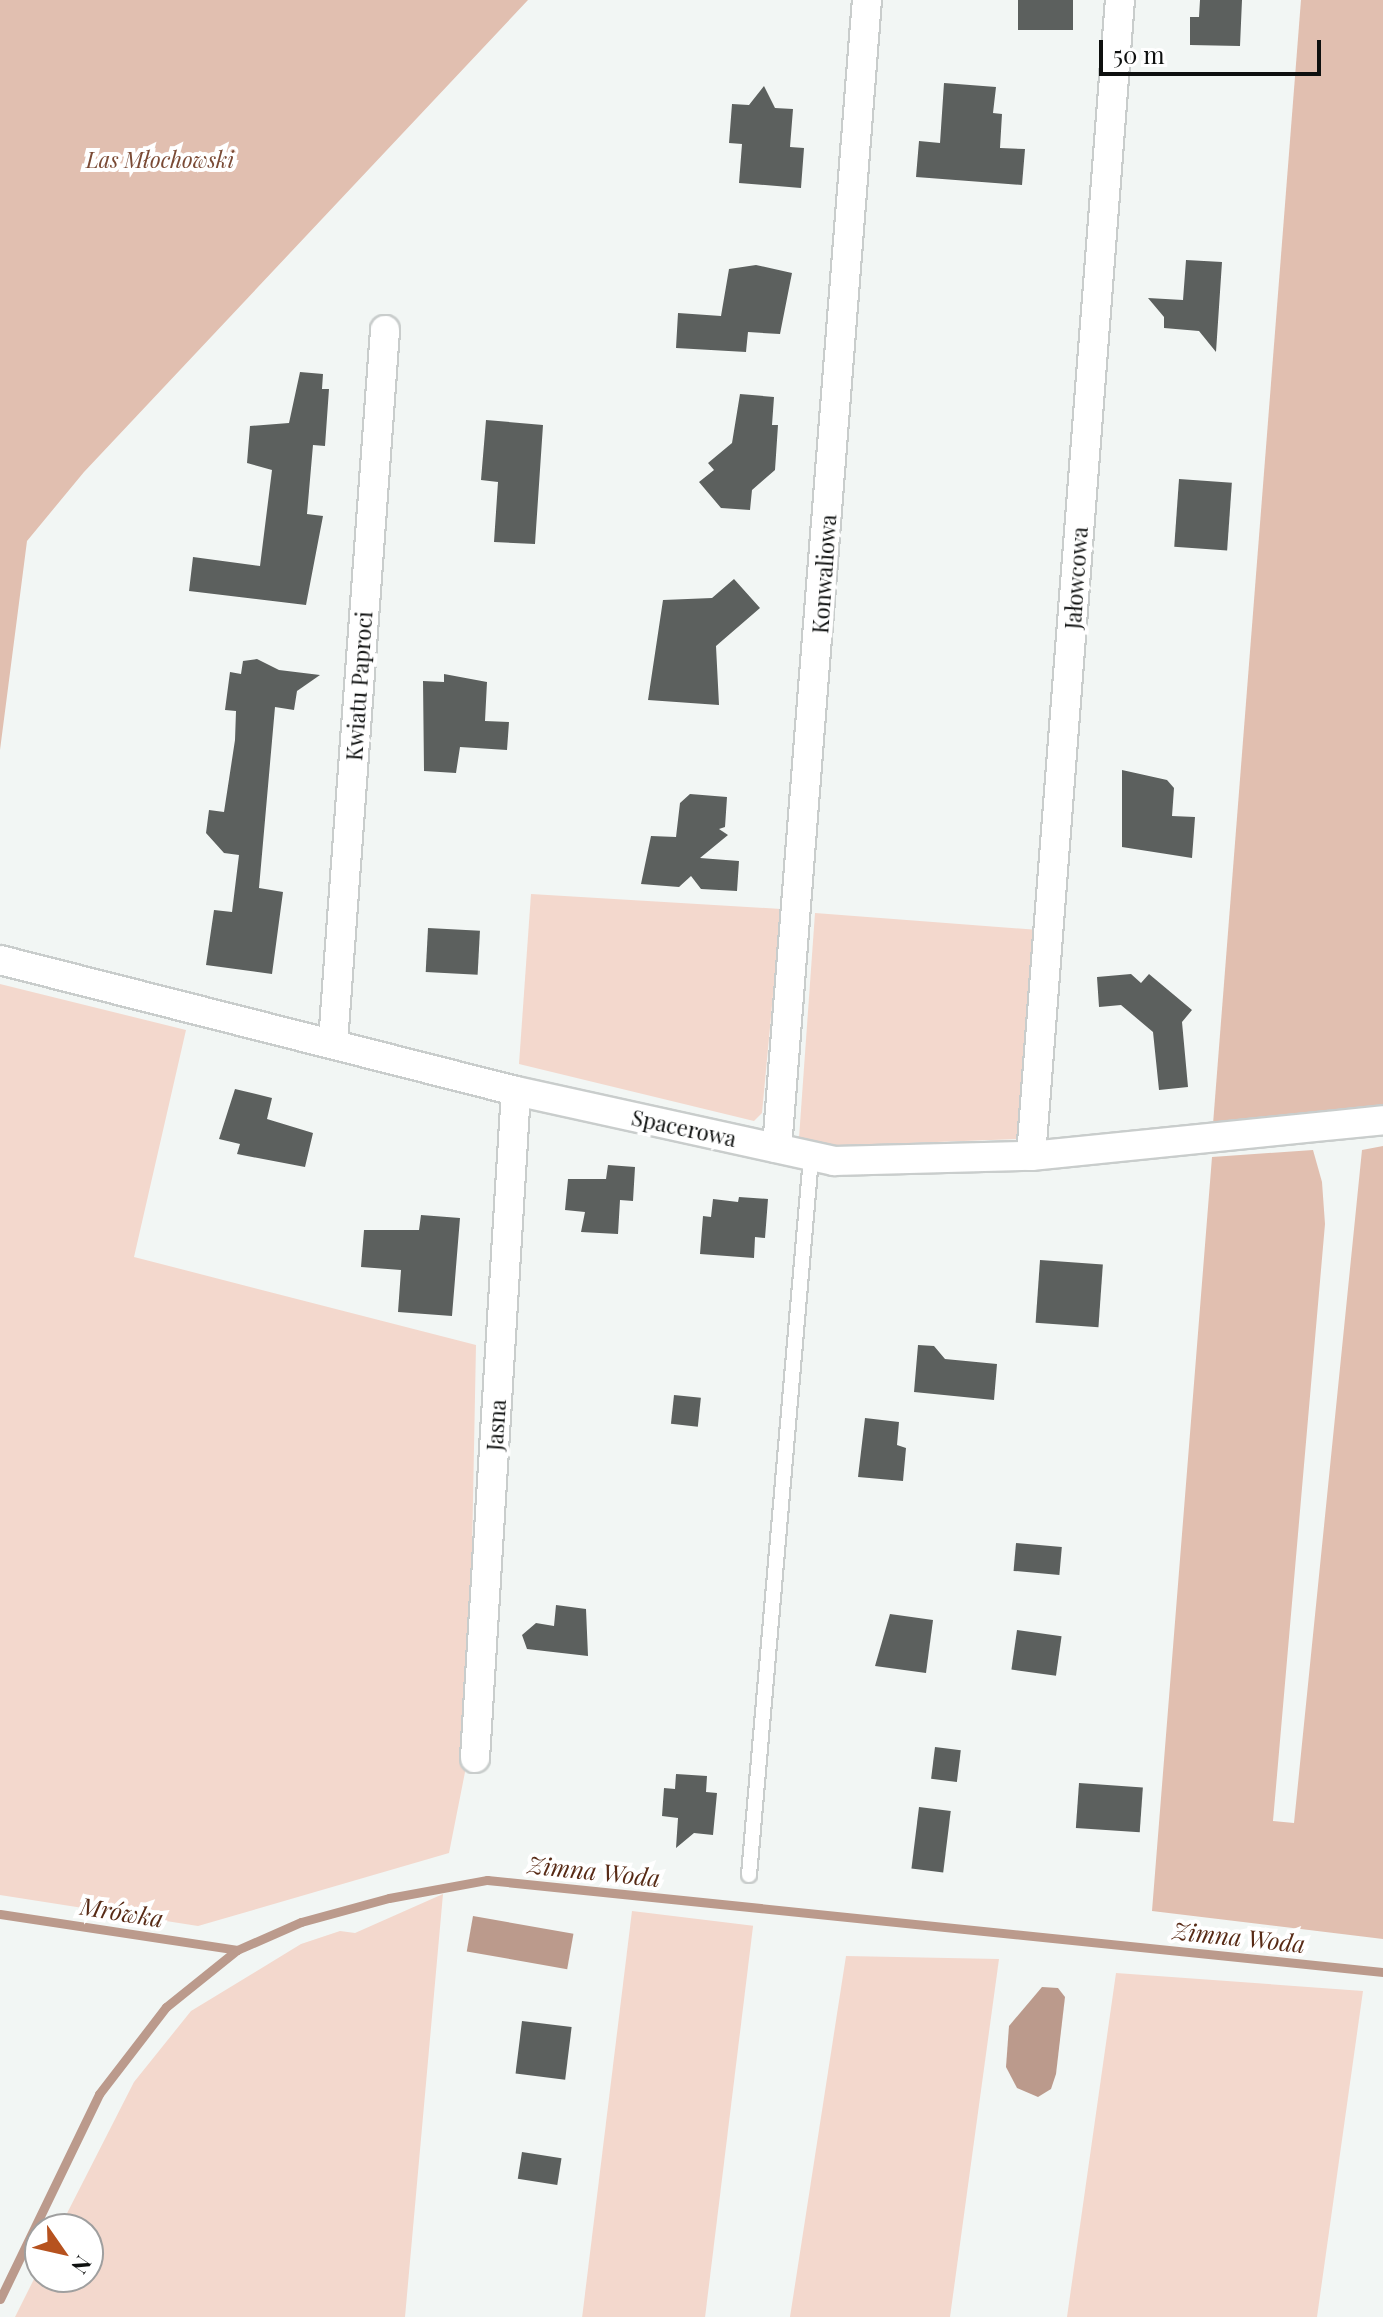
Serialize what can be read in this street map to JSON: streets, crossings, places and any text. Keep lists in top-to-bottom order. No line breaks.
{"streets":{"street":["Konwaliowa","Jałowcowa","Kwiatu Paproci","Spacerowa","Jasna"]},"crossings":[["Konwaliowa","Spacerowa"],["Jałowcowa","Spacerowa"],["Kwiatu Paproci","Spacerowa"],["Spacerowa","Jasna"]],"water":["Zimna Woda","Mrówka"],"parks":["Las Młochowski"],"scale_bar":"50 m","north":"bottom right"}
